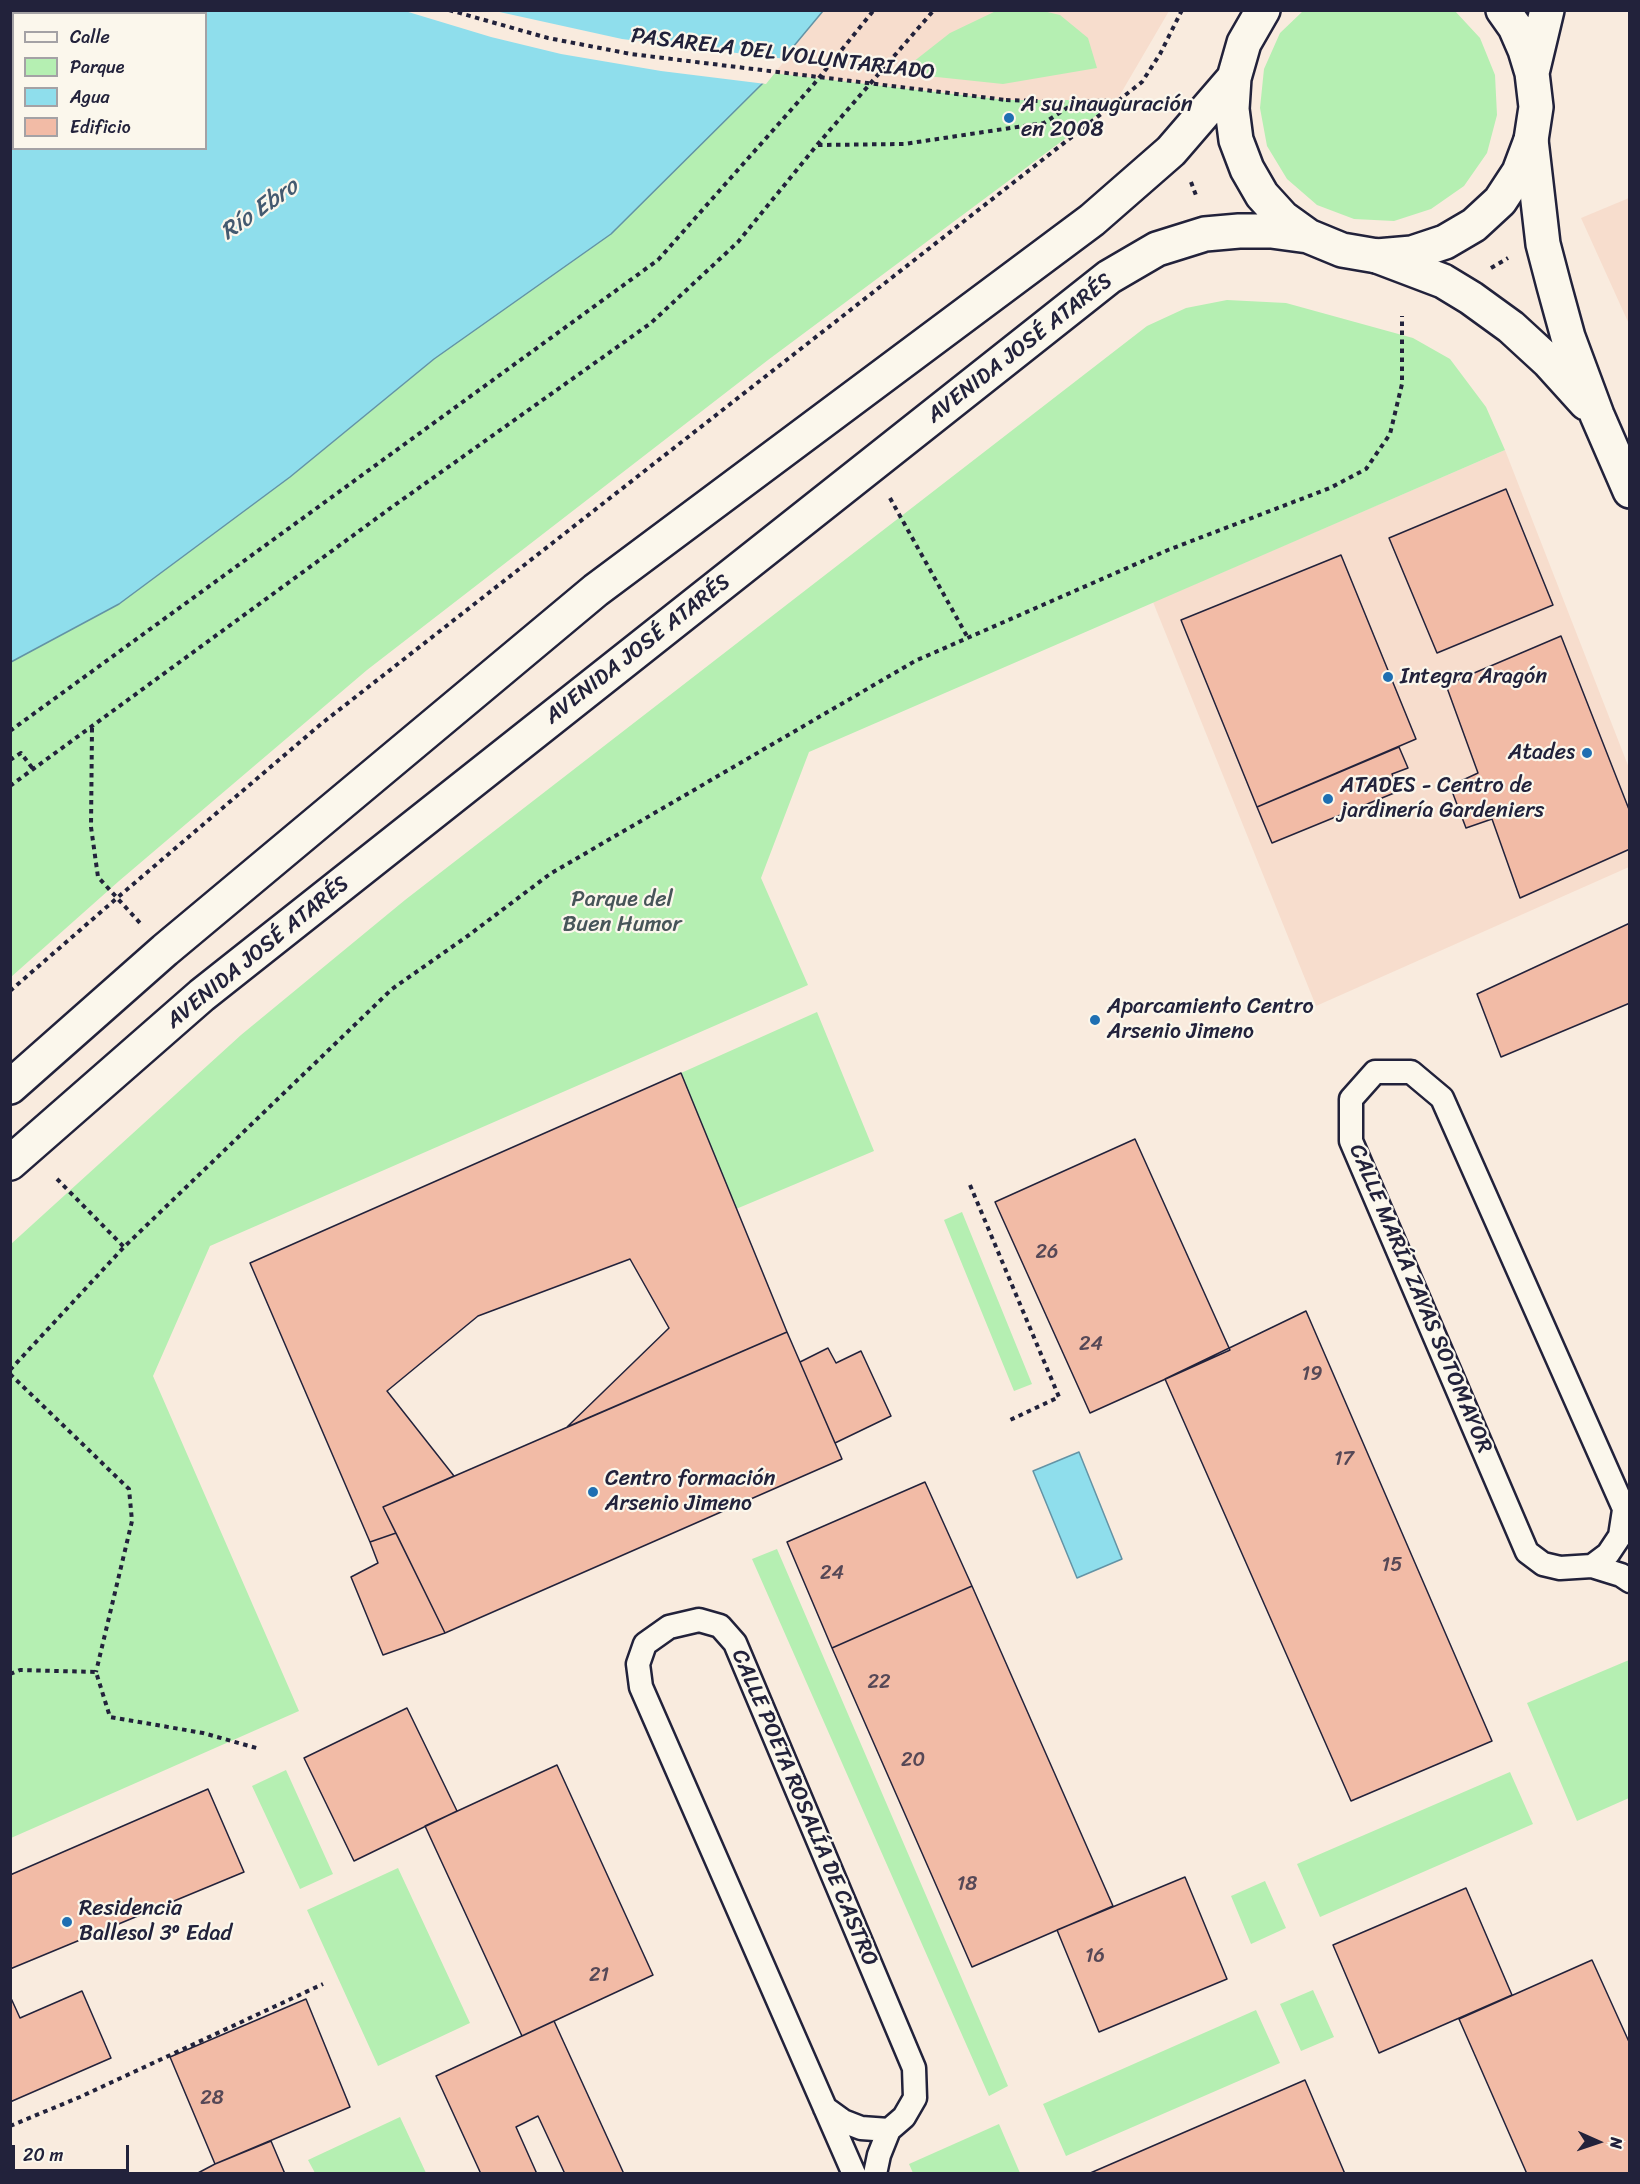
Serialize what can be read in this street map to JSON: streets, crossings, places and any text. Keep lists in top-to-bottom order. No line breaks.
{"streets":{"main road":["AVENIDA JOSÉ ATARÉS"],"lane":["CALLE MARÍA ZAYAS SOTOMAYOR","CALLE POETA ROSALÍA DE CASTRO"],"path":["PASARELA DEL VOLUNTARIADO"]},"water":["Río Ebro"],"parks":["Parque del Buen Humor"],"places":["A su inauguración en 2008","Integra Aragón","Atades","ATADES - Centro de jardinería Gardeniers","Aparcamiento Centro Arsenio Jimeno","Centro formación Arsenio Jimeno","Residencia Ballesol 3º Edad"],"house_numbers":["26","24","19","17","15","24","22","20","18","16","21","28"],"legend":["Calle","Parque","Agua","Edificio"],"scale_bar":"20 m","north":"right"}
